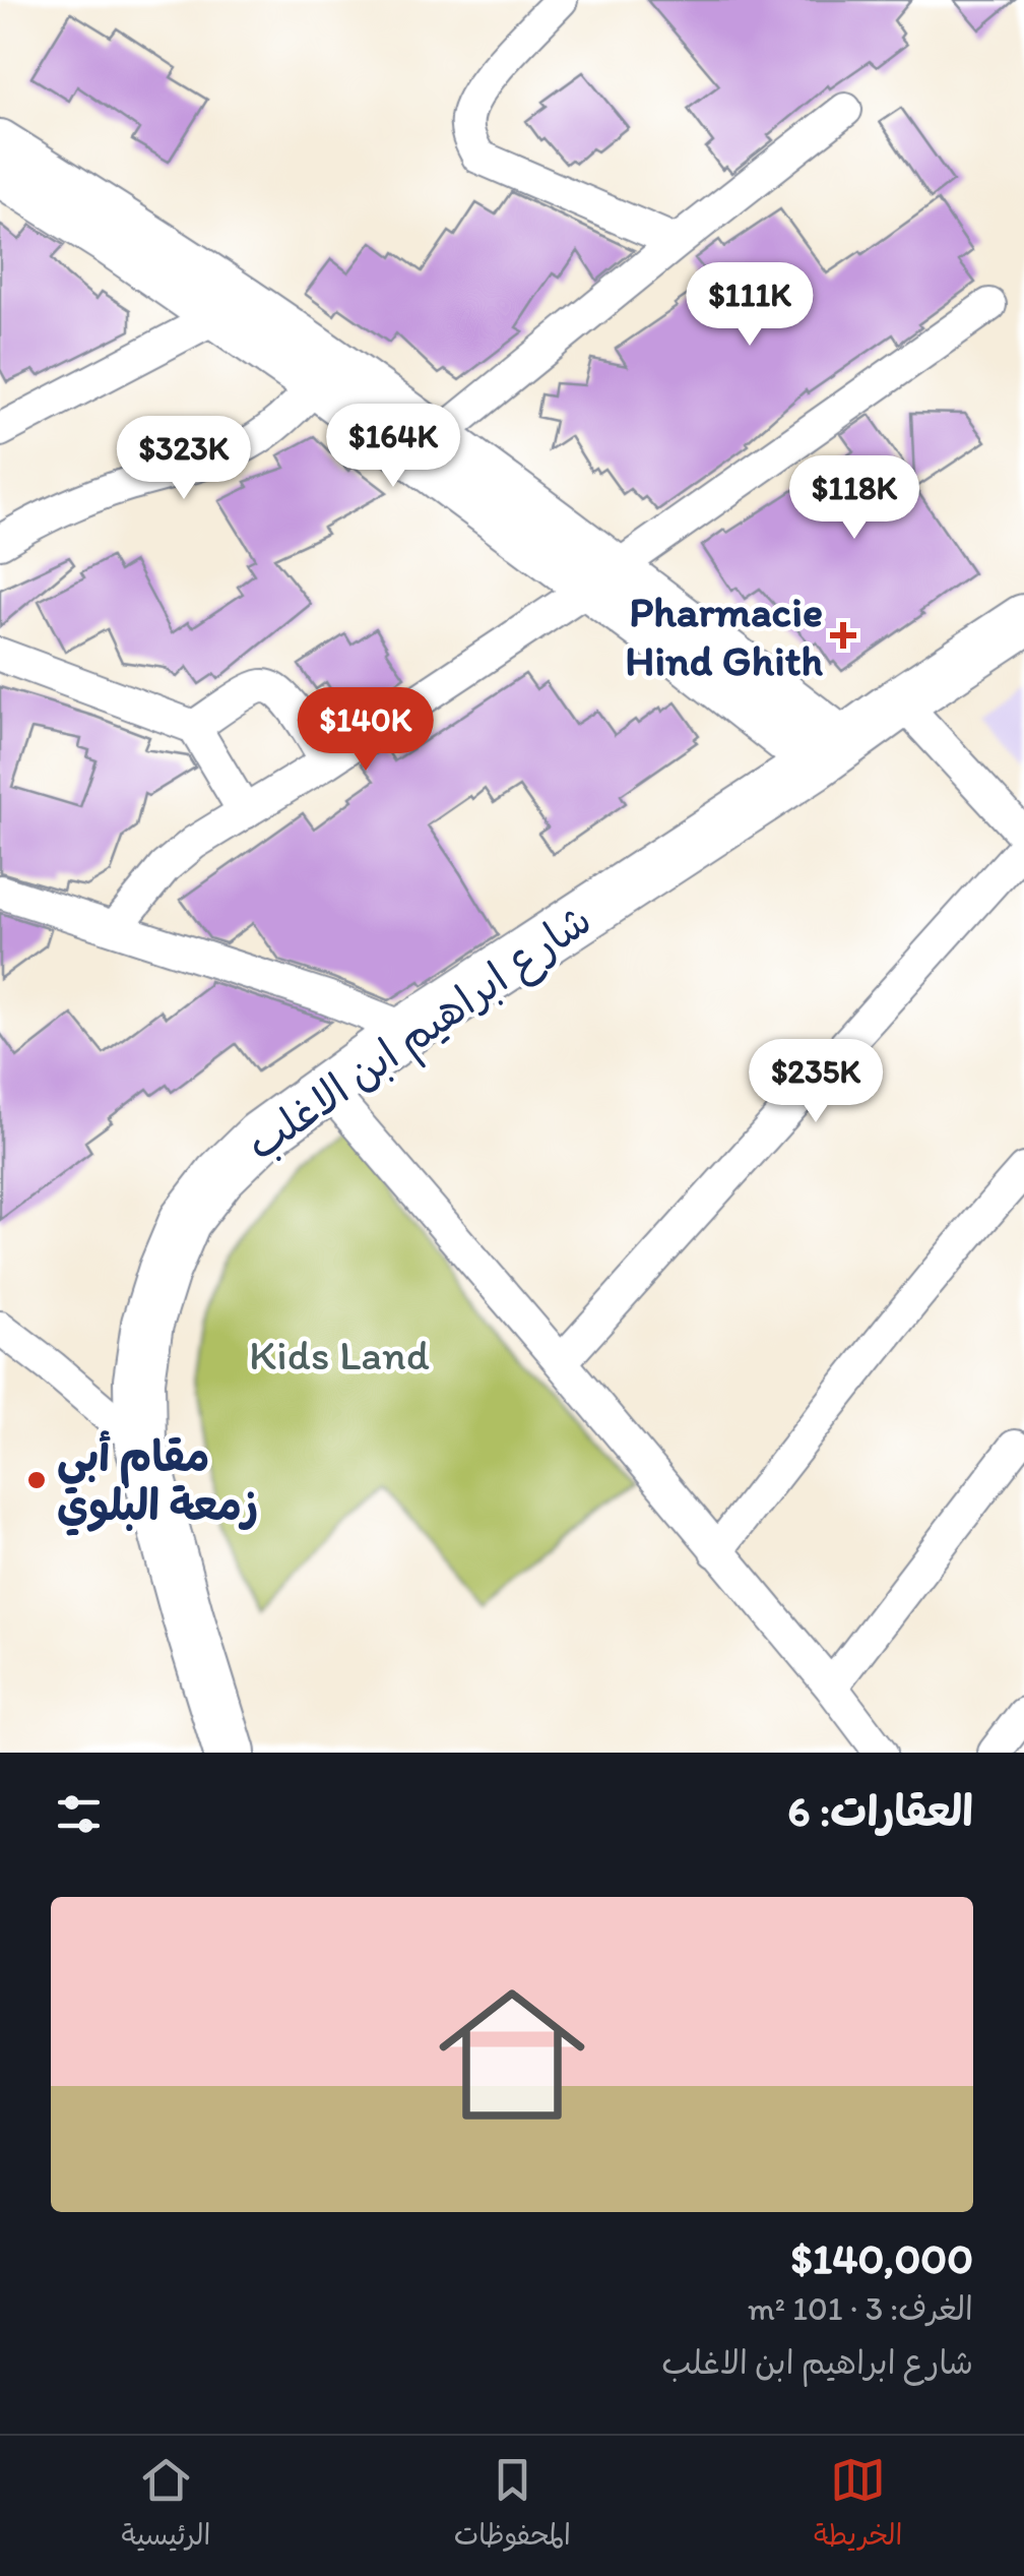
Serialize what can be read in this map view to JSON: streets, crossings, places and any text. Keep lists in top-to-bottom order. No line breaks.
{"streets":{"main road":["شارع ابراهيم ابن الاغلب"]},"parks":["Kids Land"],"places":{"health":["Pharmacie Hind Ghith"],"other":["مقام أبي زمعة البلوي"]},"page":{"price":["$111K","$164K","$323K","$118K","$140K","$235K"],"heading":"العقارات: 6","list":[{"name":"$140,000","note":"الغرف: 3 · 101 m² · شارع ابراهيم ابن الاغلب"}],"tabs":["الخريطة","المحفوظات","الرئيسية"]}}
